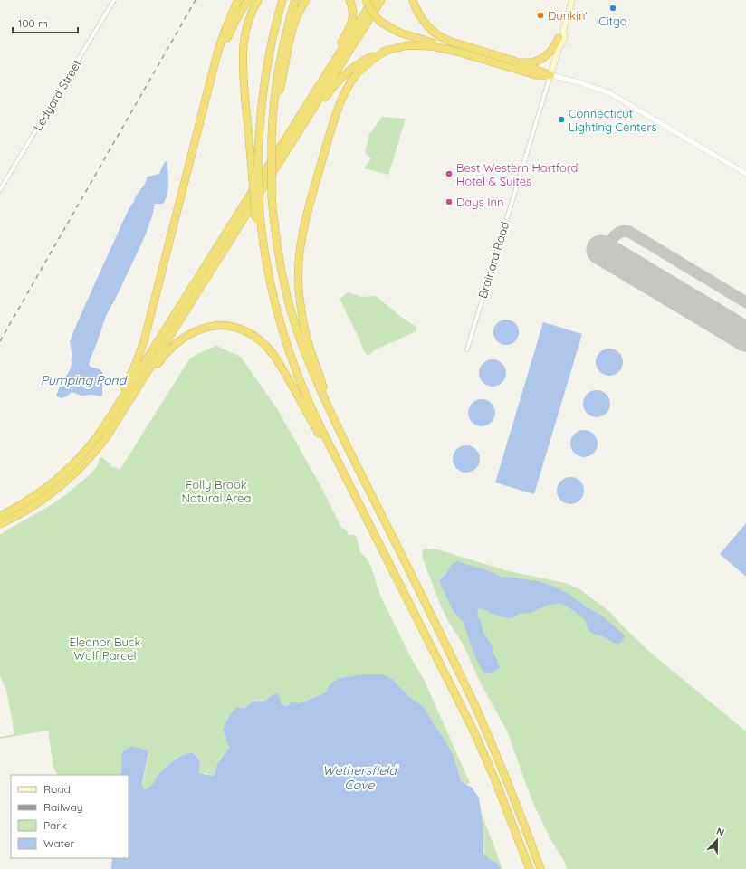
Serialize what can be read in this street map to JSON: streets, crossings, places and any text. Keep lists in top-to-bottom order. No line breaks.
{"streets":{"main road":["Brainard Road"],"street":["Ledyard Street"]},"water":["Pumping Pond","Wethersfield Cove"],"parks":["Folly Brook Natural Area","Eleanor Buck Wolf Parcel"],"places":["Citgo","Dunkin'","Connecticut Lighting Centers","Best Western Hartford Hotel & Suites","Days Inn"],"legend":["Road","Railway","Park","Water"],"scale_bar":"100 m","north":"top"}
